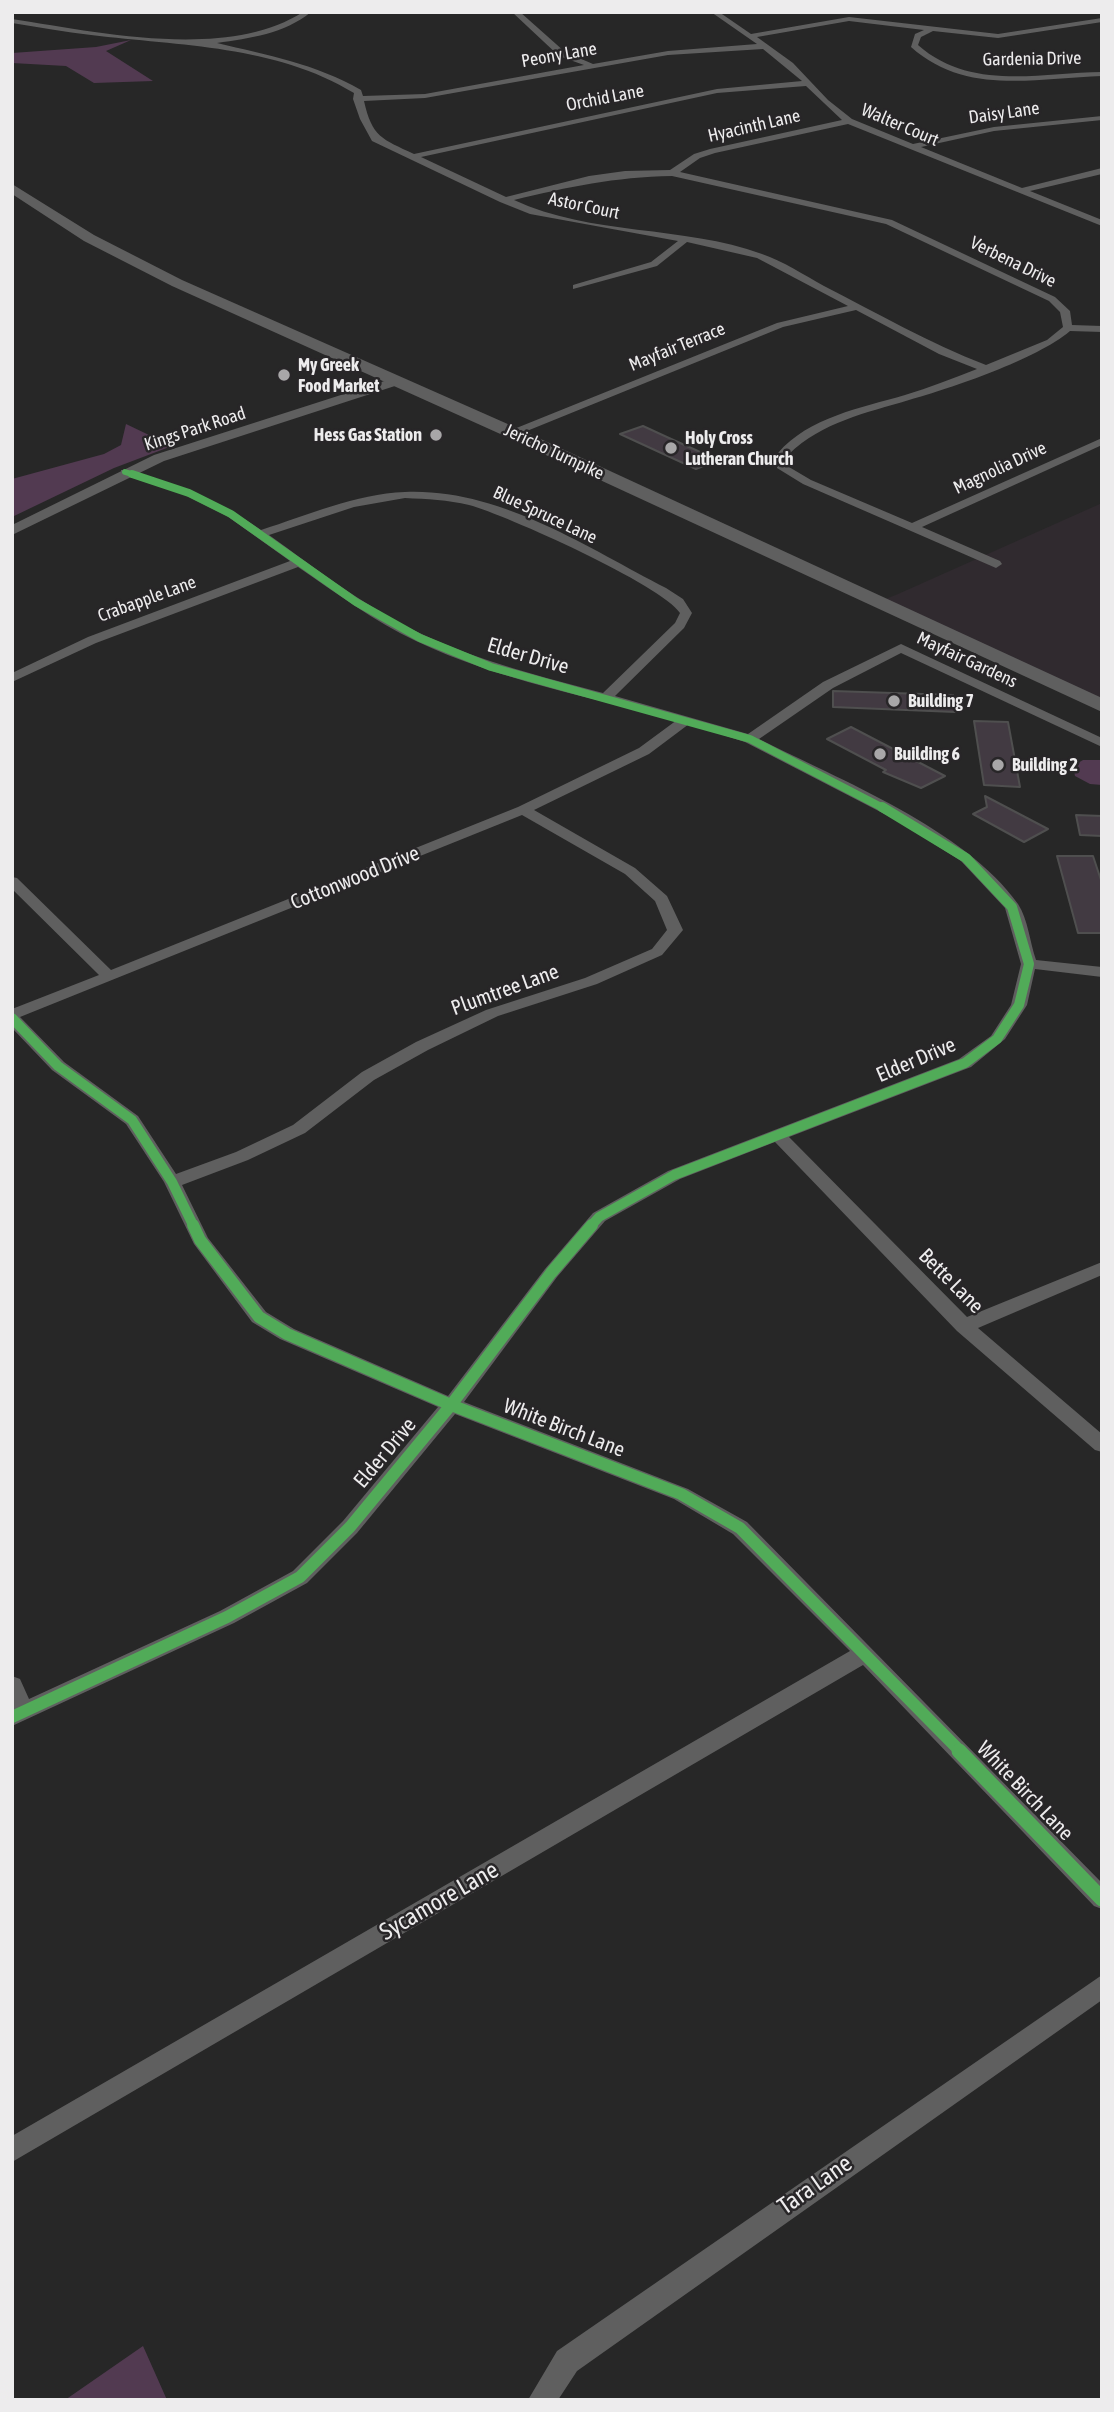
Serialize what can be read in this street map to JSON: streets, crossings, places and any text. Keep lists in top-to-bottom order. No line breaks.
{"streets":{"main road":["Jericho Turnpike"],"street":["Peony Lane","Gardenia Drive","Orchid Lane","Daisy Lane","Walter Court","Hyacinth Lane","Astor Court","Verbena Drive","Mayfair Terrace","Kings Park Road","Magnolia Drive","Blue Spruce Lane","Crabapple Lane","Elder Drive","Mayfair Gardens","Cottonwood Drive","Plumtree Lane","Bette Lane","White Birch Lane","Sycamore Lane","Tara Lane"]},"crossings":[["Peony Lane","Walter Court"],["Peony Lane","Astor Court"],["Orchid Lane","Walter Court"],["Orchid Lane","Astor Court"],["Daisy Lane","Walter Court"],["Walter Court","Hyacinth Lane"],["Hyacinth Lane","Verbena Drive"],["Astor Court","Verbena Drive"],["Astor Court","Mayfair Terrace"],["Mayfair Terrace","Jericho Turnpike"],["Kings Park Road","Jericho Turnpike"],["Kings Park Road","Elder Drive"],["Blue Spruce Lane","Elder Drive"],["Crabapple Lane","Elder Drive"],["Elder Drive","Mayfair Gardens"],["Elder Drive","Cottonwood Drive"],["Elder Drive","Bette Lane"],["Elder Drive","White Birch Lane"],["Cottonwood Drive","Plumtree Lane"],["Cottonwood Drive","White Birch Lane"],["Plumtree Lane","White Birch Lane"],["White Birch Lane","Sycamore Lane"]],"places":["My Greek Food Market","Hess Gas Station","Holy Cross Lutheran Church","Building 7","Building 6","Building 2"]}
